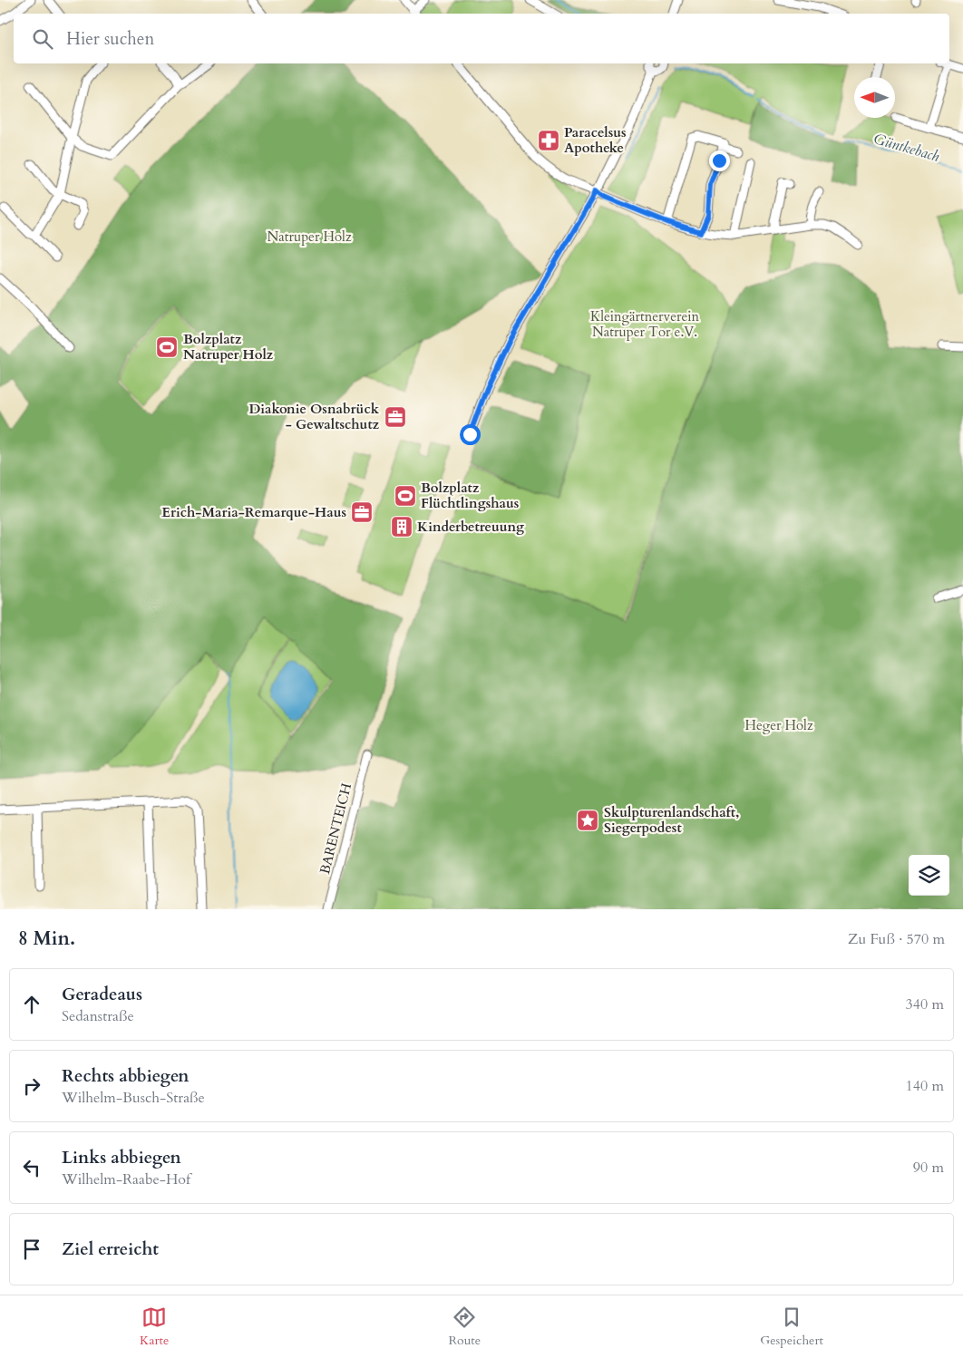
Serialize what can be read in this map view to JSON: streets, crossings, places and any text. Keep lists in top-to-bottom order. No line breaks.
{"streets":{"street":["BARENTEICH"]},"water":["Güntkebach"],"parks":["Natruper Holz","Kleingärtnerverein Natruper Tor e.V.","Heger Holz"],"places":{"pharmacy":["Paracelsus Apotheke"],"sports":["Bolzplatz Natruper Holz","Bolzplatz Flüchtlingshaus"],"office":["Diakonie Osnabrück - Gewaltschutz","Erich-Maria-Remarque-Haus"],"building":["Kinderbetreuung"],"place":["Skulpturenlandschaft, Siegerpodest"]},"north":"left","page":{"search":"Hier suchen","heading":["8 Min.","Zu Fuß · 570 m"],"list":[["Geradeaus","Sedanstraße","340 m"],["Rechts abbiegen","Wilhelm-Busch-Straße","140 m"],["Links abbiegen","Wilhelm-Raabe-Hof","90 m"],"Ziel erreicht"],"nav":["Karte","Route","Gespeichert"]}}
